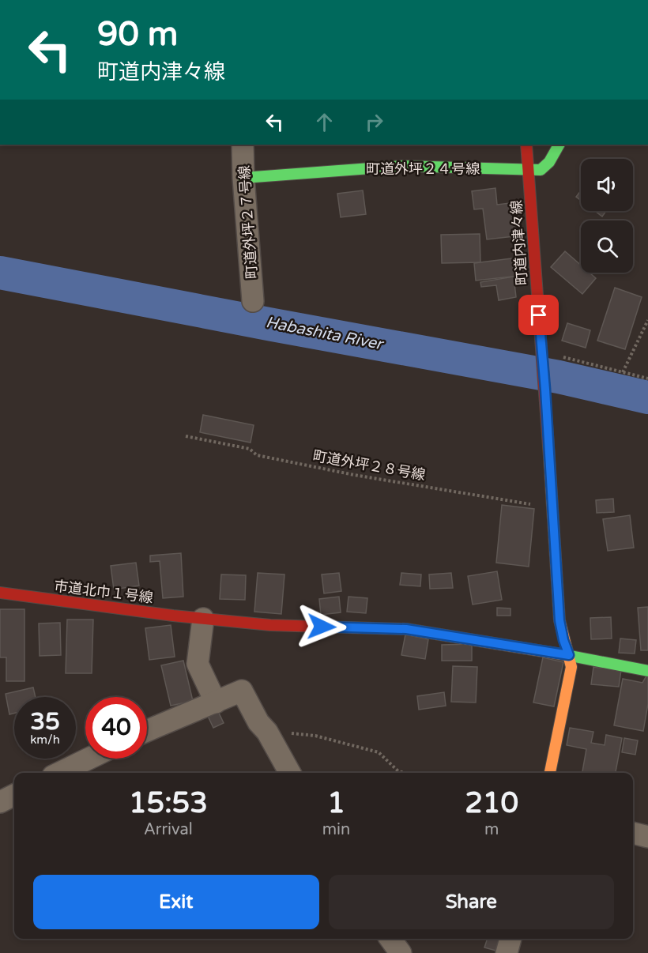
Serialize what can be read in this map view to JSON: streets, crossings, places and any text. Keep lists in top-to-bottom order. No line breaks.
{"streets":{"street":["町道外坪２４号線","町道外坪２７号線","町道内津々線","市道北巾１号線"],"path":["町道外坪２８号線"]},"crossings":[["町道外坪２４号線","町道外坪２７号線"],["町道外坪２４号線","町道内津々線"],["町道内津々線","町道外坪２８号線"],["町道内津々線","市道北巾１号線"]],"water":["Habashita River"],"page":{"turn":["90 m","町道内津々線"],"speed":"35 km/h","limit":"40","eta":["15:53","Arrival","1","min","210","m"],"buttons":["Exit","Share"]}}
